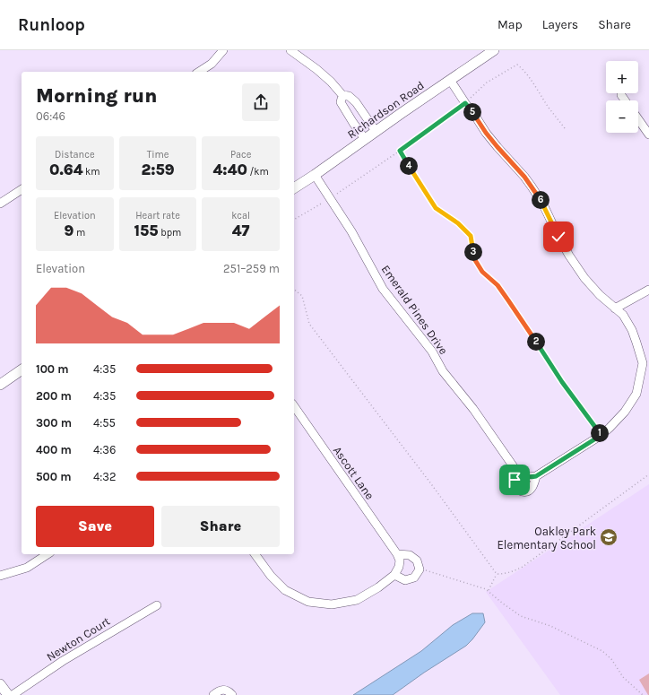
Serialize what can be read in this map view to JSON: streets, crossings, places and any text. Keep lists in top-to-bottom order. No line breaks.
{"streets":{"street":["Richardson Road","Emerald Pines Drive","Ascott Lane","Newton Court"]},"crossings":[["Richardson Road","Emerald Pines Drive"]],"places":{"school or university":["Oakley Park Elementary School"]},"page":{"header":"Runloop","nav":["Map","Layers","Share"],"map_buttons":["+","−"],"heading":["Morning run","06:46"],"pins":["5","4","6","3","2","1"],"stats":[["Distance","0.64 km"],["Time","2:59"],["Pace","4:40 /km"],["Elevation","9 m"],["Heart rate","155 bpm"],["kcal","47"]],"chart":["Elevation","251–259 m"],"list":[{"name":"100 m","note":"4:35"},{"name":"200 m","note":"4:35"},{"name":"300 m","note":"4:55"},{"name":"400 m","note":"4:36"},{"name":"500 m","note":"4:32"}],"buttons":["Save","Share"]}}
